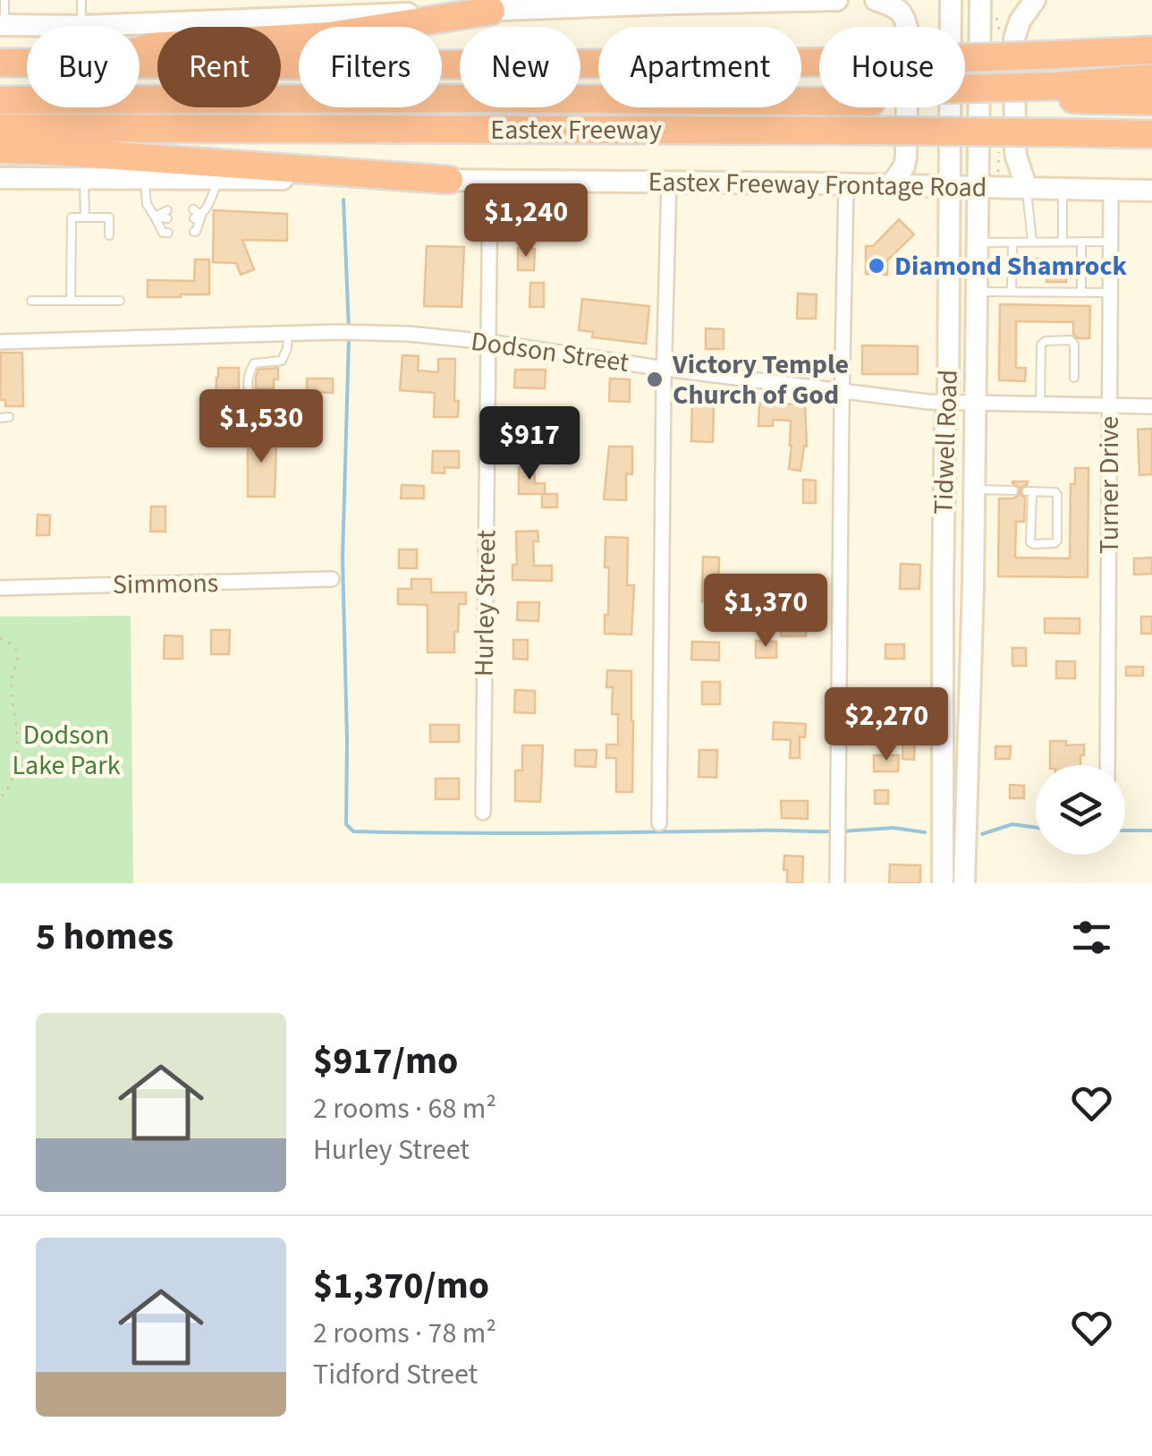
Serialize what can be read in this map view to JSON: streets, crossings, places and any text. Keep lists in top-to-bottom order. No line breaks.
{"streets":{"highway":["Eastex Freeway"],"main road":["Eastex Freeway Frontage Road","Tidwell Road"],"street":["Dodson Street","Turner Drive","Simmons","Hurley Street"]},"crossings":[["Eastex Freeway Frontage Road","Tidwell Road"],["Eastex Freeway Frontage Road","Turner Drive"],["Eastex Freeway Frontage Road","Hurley Street"],["Dodson Street","Tidwell Road"],["Dodson Street","Turner Drive"],["Dodson Street","Hurley Street"]],"parks":["Dodson Lake Park"],"places":["Diamond Shamrock","Victory Temple Church of God"],"page":{"chip":["Buy","Rent","Filters","New","Apartment","House"],"price":["$1,240","$1,530","$917","$1,370","$2,270"],"heading":"5 homes","list":[{"name":"$917/mo","note":"2 rooms · 68 m² · Hurley Street"},{"name":"$1,370/mo","note":"2 rooms · 78 m² · Tidford Street"}]}}
